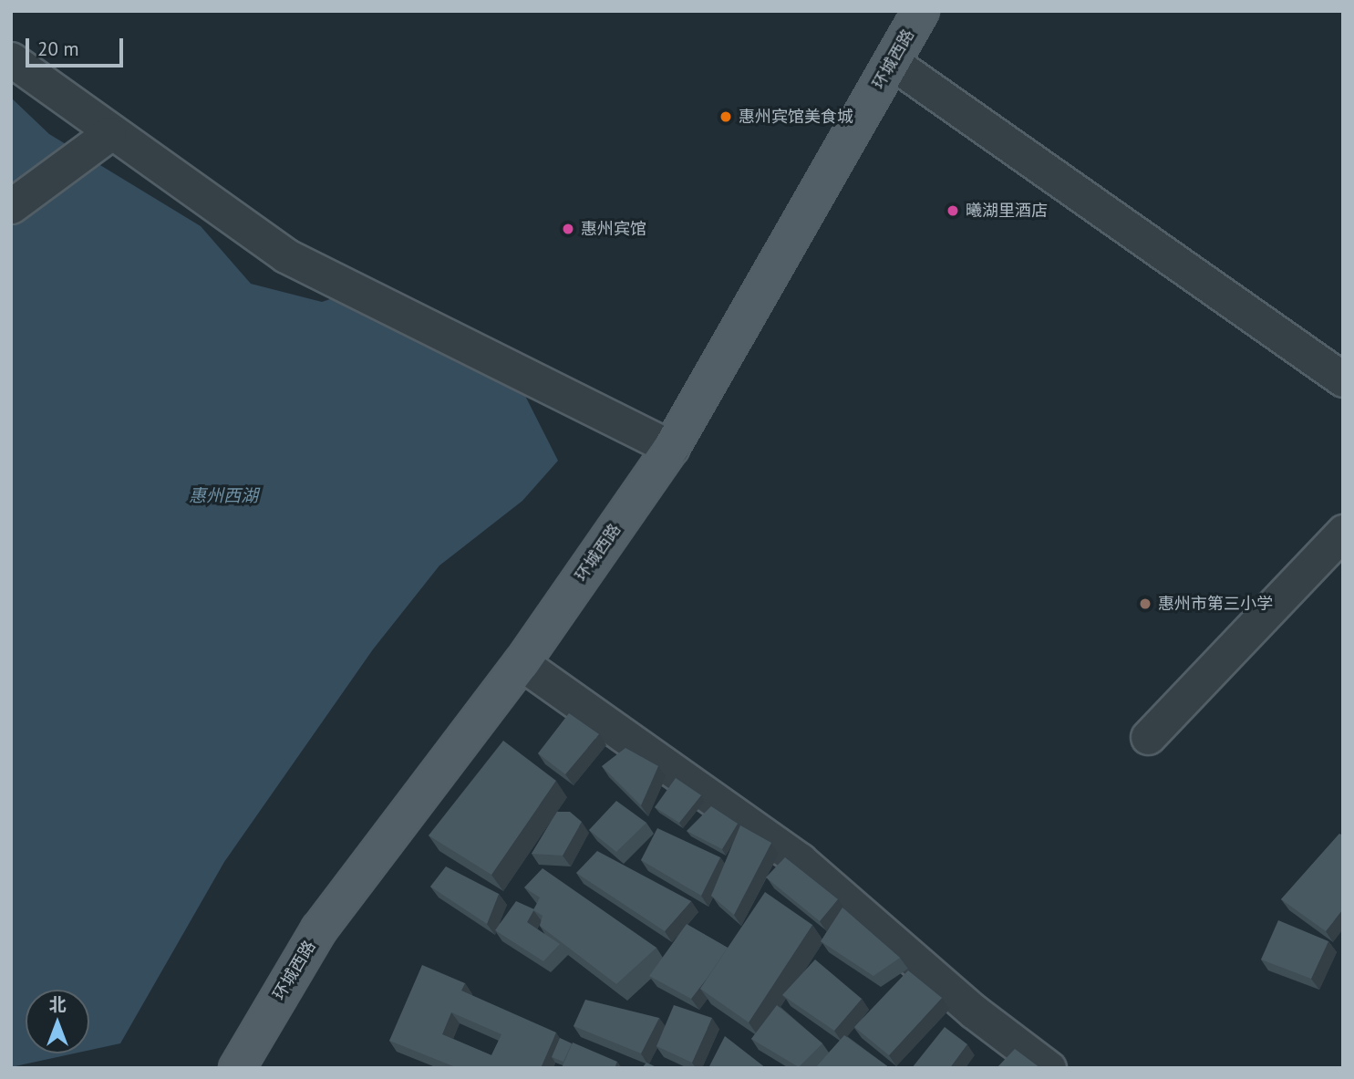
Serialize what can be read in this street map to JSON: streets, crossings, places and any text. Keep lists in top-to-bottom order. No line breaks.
{"streets":{"main road":["环城西路"]},"water":["惠州西湖"],"places":["惠州宾馆美食城","曦湖里酒店","惠州宾馆","惠州市第三小学"],"scale_bar":"20 m","north":"top"}
